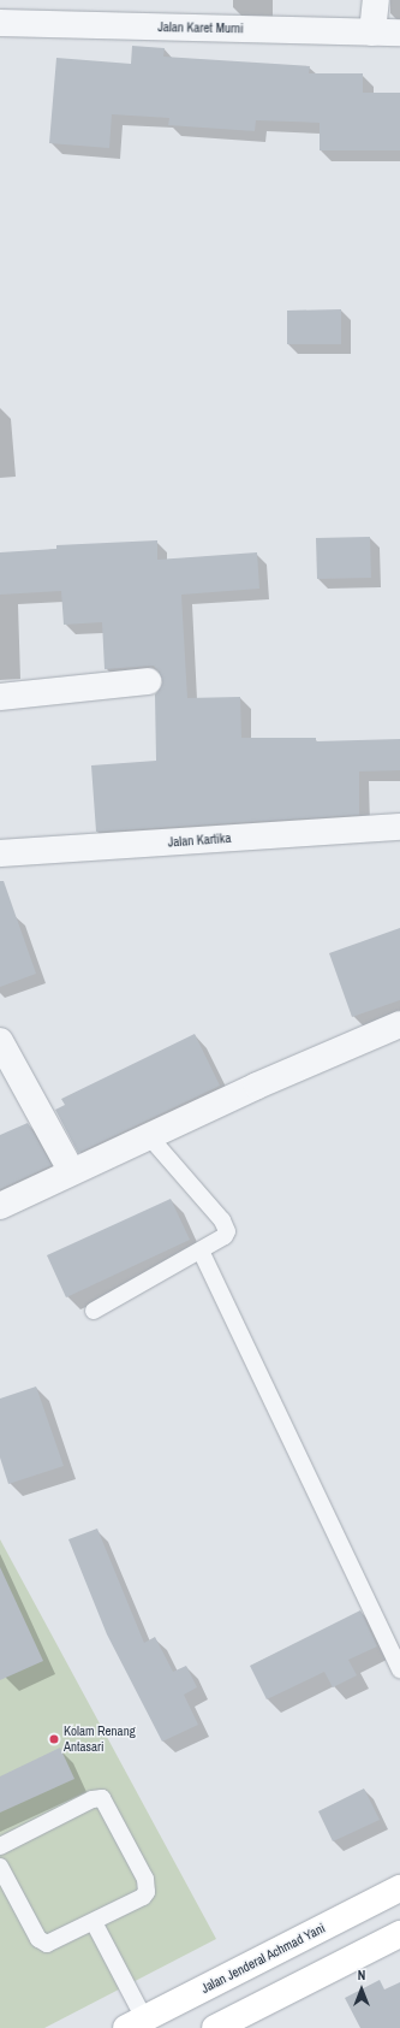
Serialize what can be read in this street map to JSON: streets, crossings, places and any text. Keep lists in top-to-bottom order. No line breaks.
{"streets":{"highway":["Jalan Jenderal Achmad Yani"],"street":["Jalan Karet Murni","Jalan Kartika"]},"places":["Kolam Renang Antasari"],"north":"top"}
